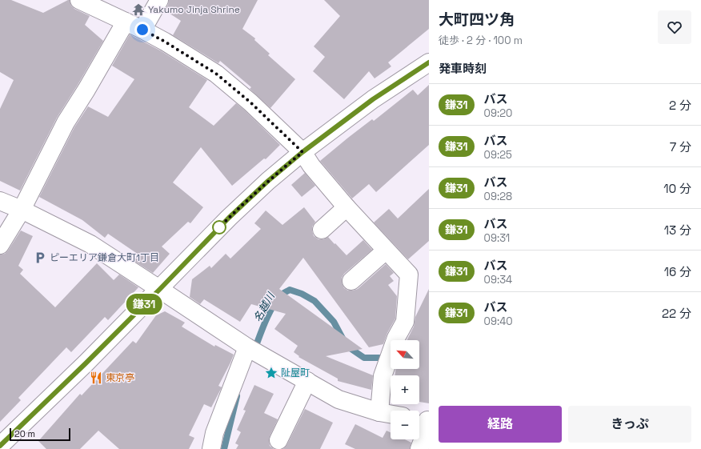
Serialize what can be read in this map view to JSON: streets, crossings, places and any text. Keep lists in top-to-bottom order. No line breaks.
{"water":["名越川"],"places":{"temple":["Yakumo Jinja Shrine"],"parking":["ピーエリア鎌倉大町1丁目"],"place":["阯屋町"],"restaurant":["東京亭"]},"lines":["bus line 鎌31"],"scale_bar":"20 m","north":"top left","page":{"on_map":"鎌31","heading":[["大町四ツ角","徒歩 · 2 分 · 100 m"],"発車時刻"],"list":[{"mark":"鎌31","name":"バス","note":"09:20","value":"2 分"},{"mark":"鎌31","name":"バス","note":"09:25","value":"7 分"},{"mark":"鎌31","name":"バス","note":"09:28","value":"10 分"},{"mark":"鎌31","name":"バス","note":"09:31","value":"13 分"},{"mark":"鎌31","name":"バス","note":"09:34","value":"16 分"},{"mark":"鎌31","name":"バス","note":"09:40","value":"22 分"}],"map_buttons":["+","−"],"buttons":["経路","きっぷ"],"scale":"20 m"}}
